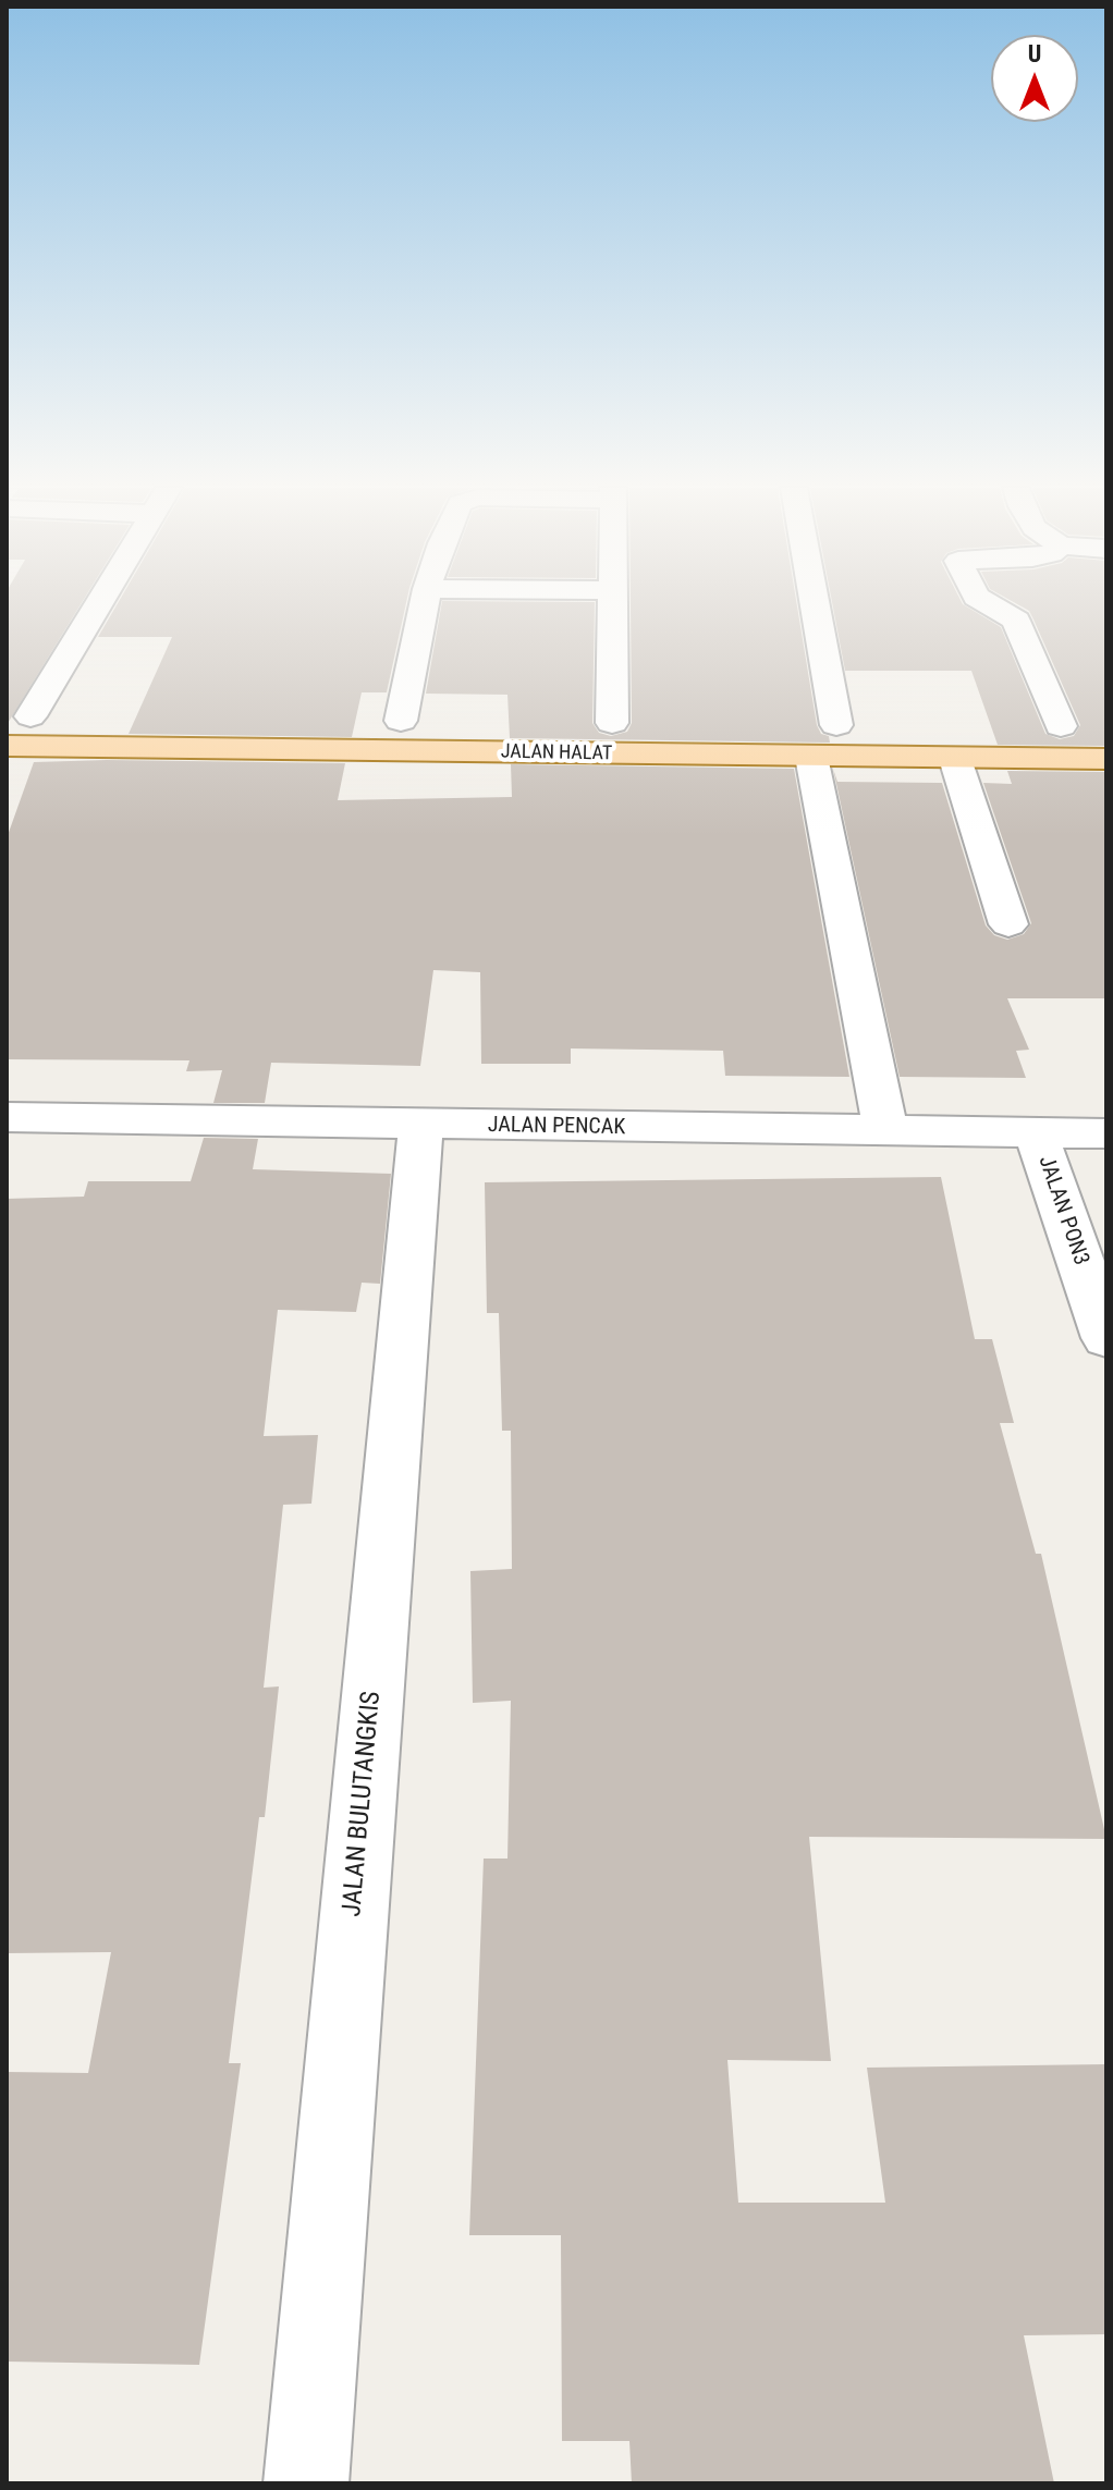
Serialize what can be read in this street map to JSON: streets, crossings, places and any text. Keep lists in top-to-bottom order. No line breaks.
{"streets":{"main road":["JALAN HALAT"],"street":["JALAN PENCAK","JALAN PON3","JALAN BULUTANGKIS"]},"crossings":[["JALAN PENCAK","JALAN PON3"],["JALAN PENCAK","JALAN BULUTANGKIS"]],"north":"top"}
